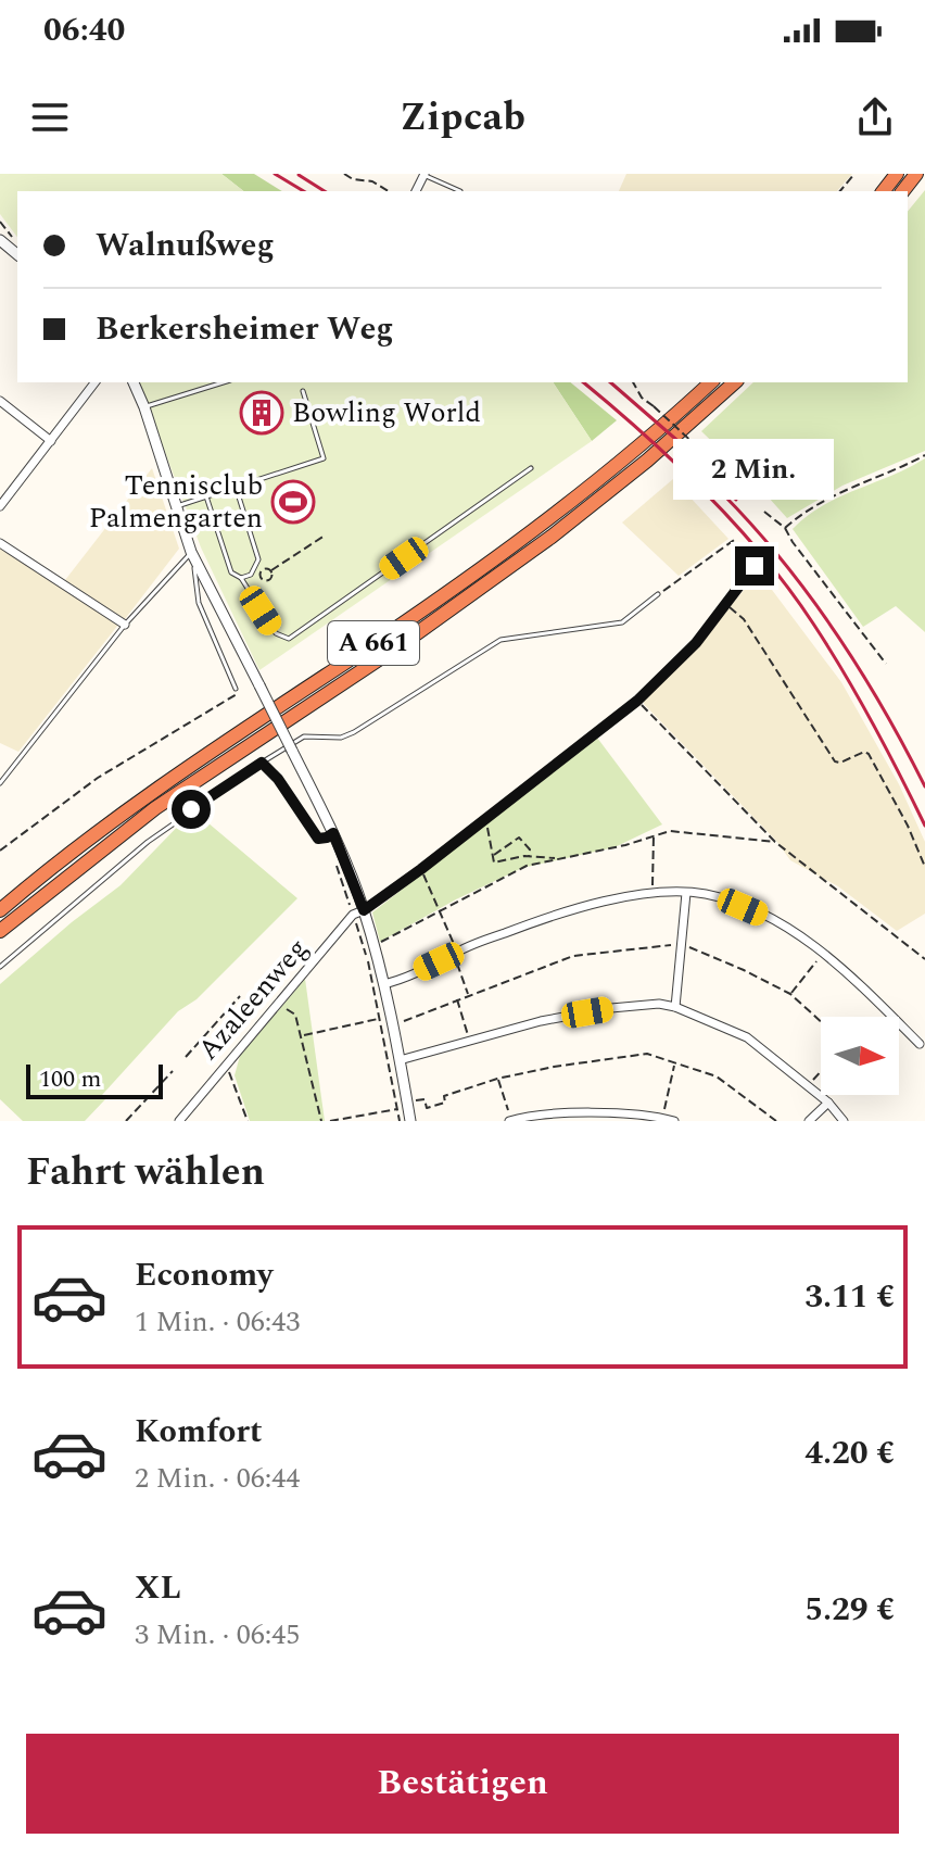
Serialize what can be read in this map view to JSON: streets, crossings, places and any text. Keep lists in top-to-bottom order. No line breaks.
{"streets":{"highway":["A 661"],"street":["Azaleenweg"]},"places":{"building":["Bowling World"],"sports":["Tennisclub Palmengarten"]},"scale_bar":"100 m","north":"right","page":{"status":"06:40","header":"Zipcab","banner":["Walnußweg","Berkersheimer Weg"],"bubble":"2 Min.","scale":"100 m","heading":"Fahrt wählen","list":[{"name":"Economy","note":"1 Min. · 06:43","value":"3.11 €"},{"name":"Komfort","note":"2 Min. · 06:44","value":"4.20 €"},{"name":"XL","note":"3 Min. · 06:45","value":"5.29 €"}],"buttons":"Bestätigen"}}
